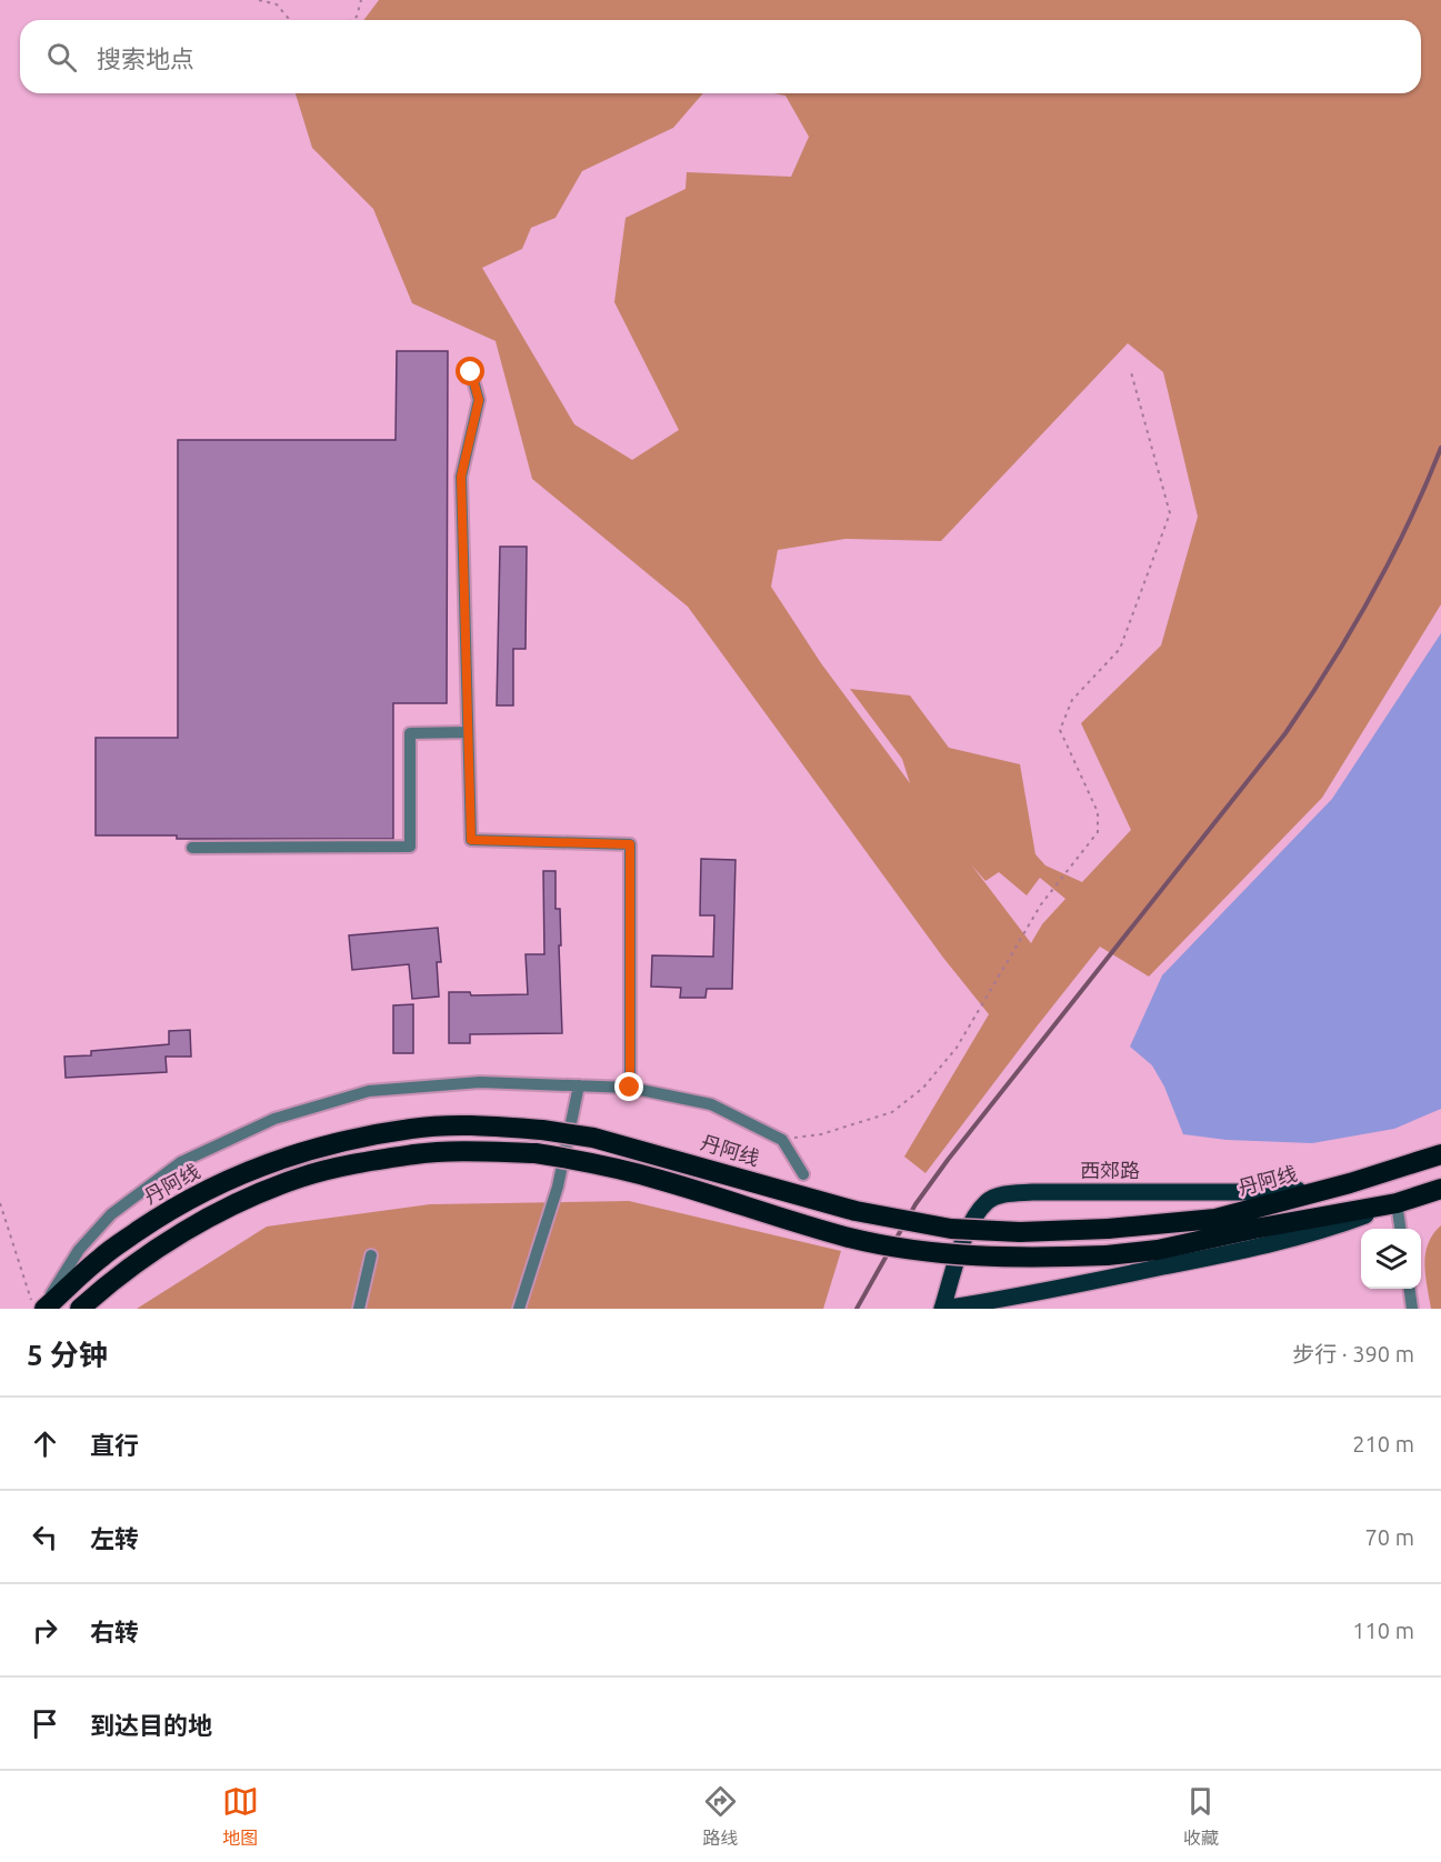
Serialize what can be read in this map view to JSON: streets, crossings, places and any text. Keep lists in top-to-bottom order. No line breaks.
{"streets":{"highway":["丹阿线"],"main road":["西郊路"]},"crossings":[["丹阿线","西郊路"]],"page":{"search":"搜索地点","heading":["5 分钟","步行 · 390 m"],"list":[["直行","210 m"],["左转","70 m"],["右转","110 m"],"到达目的地"],"nav":["地图","路线","收藏"]}}
